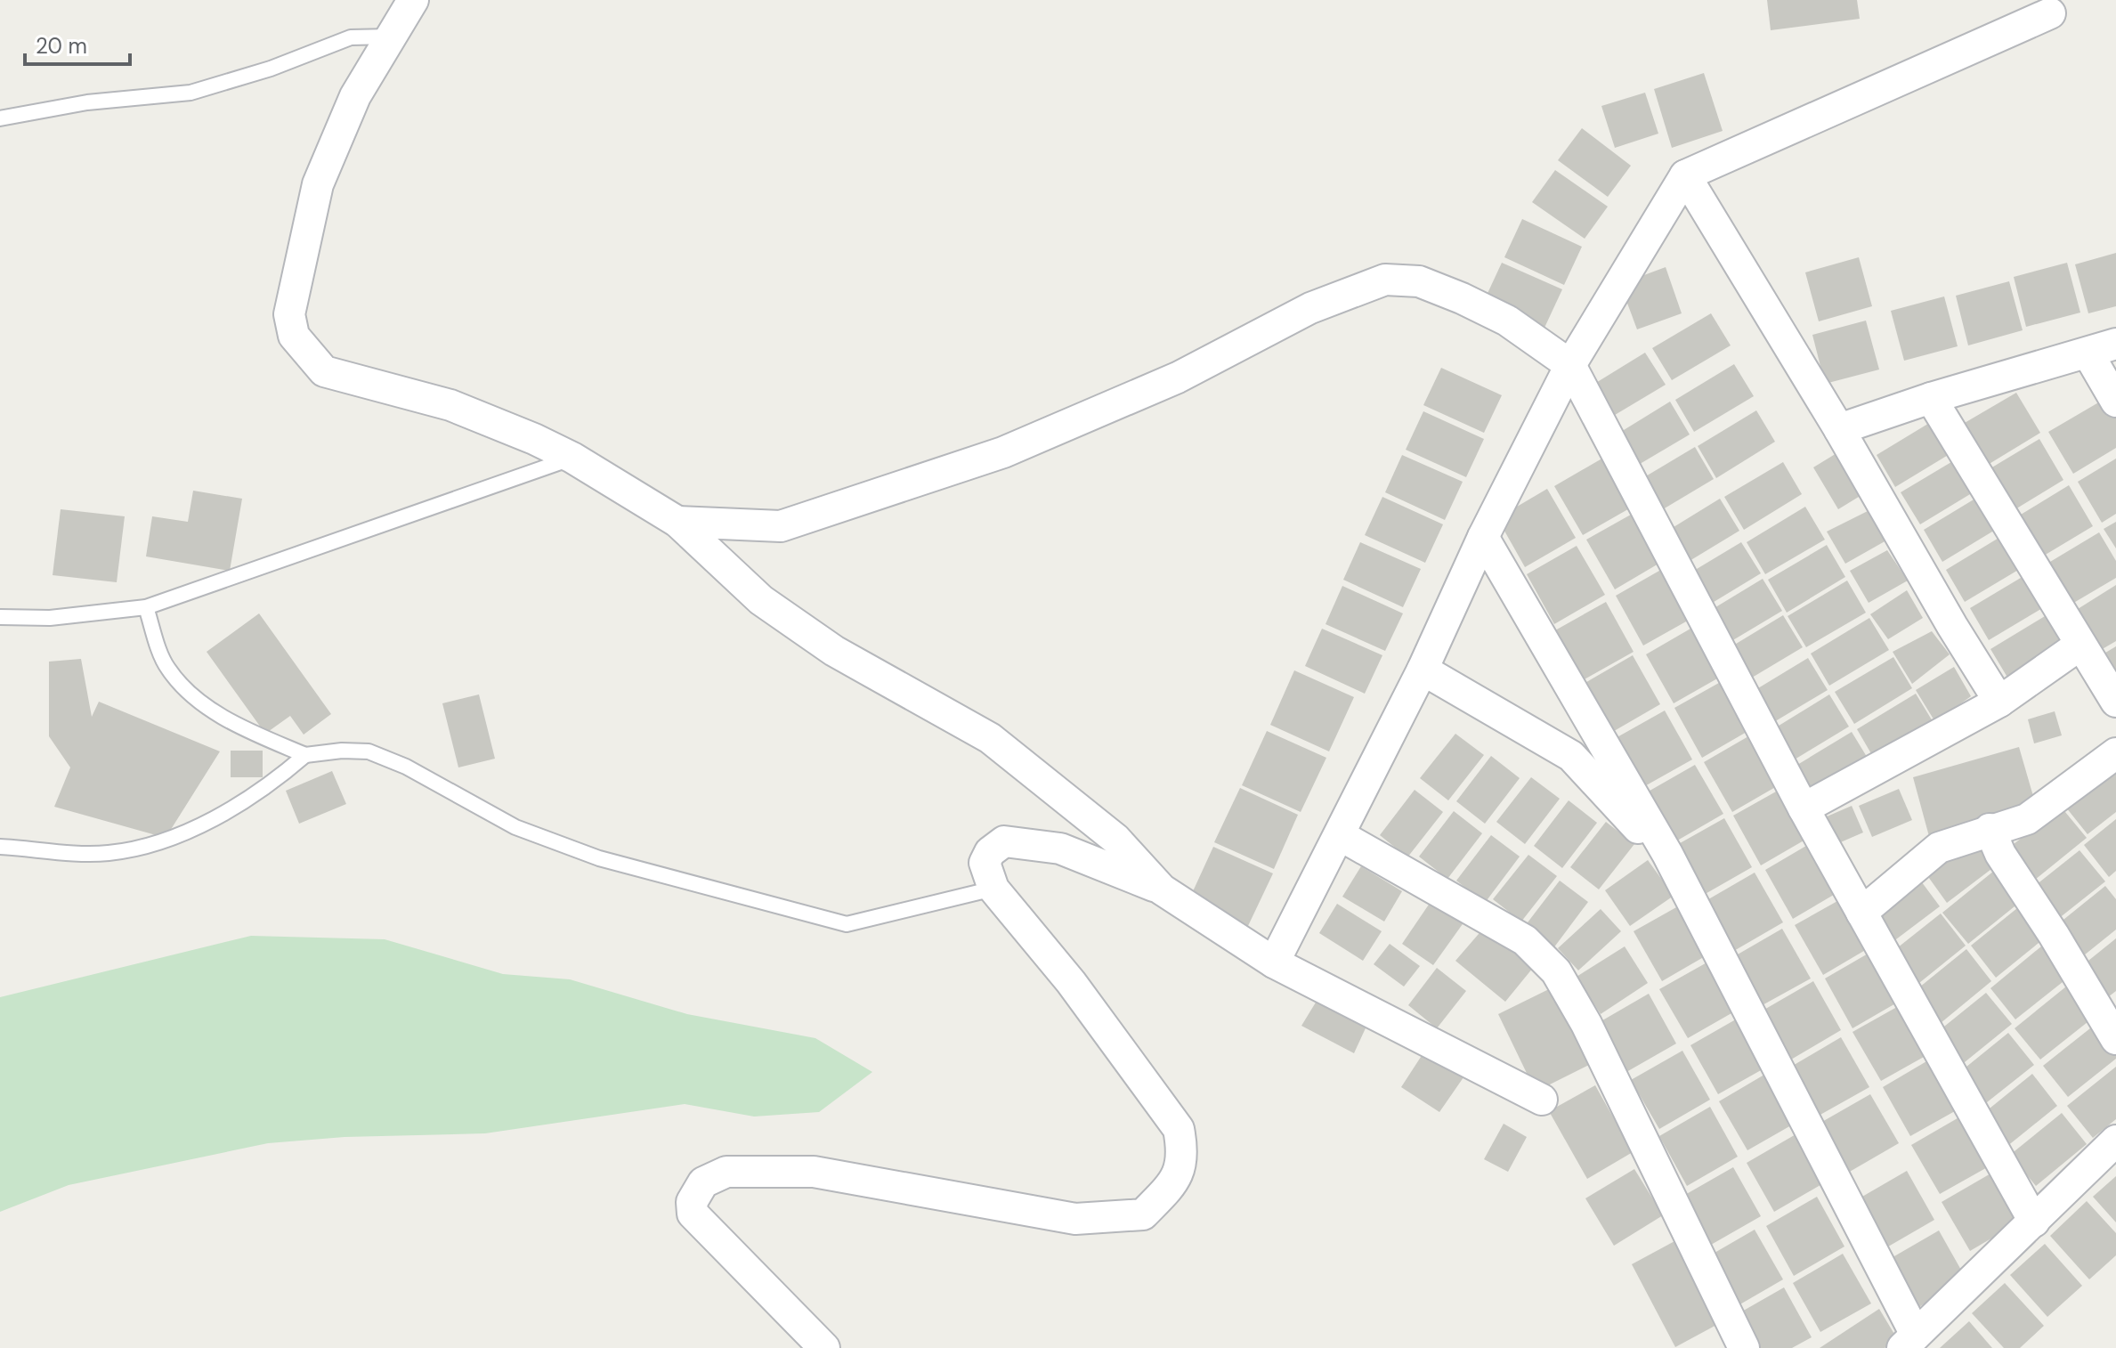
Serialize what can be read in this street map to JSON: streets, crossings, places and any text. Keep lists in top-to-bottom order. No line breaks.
{"scale_bar":"20 m"}
